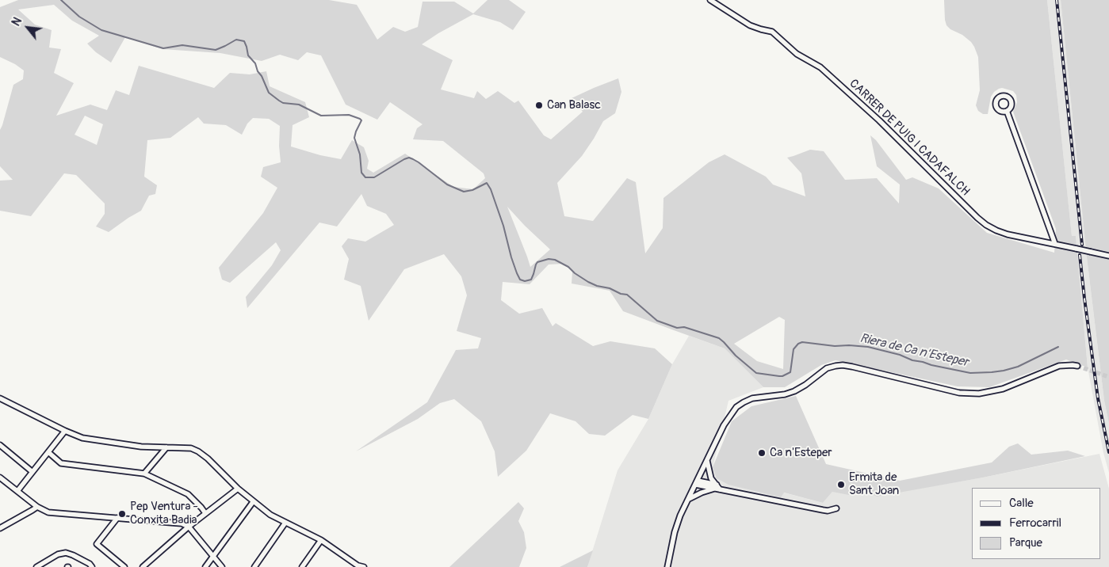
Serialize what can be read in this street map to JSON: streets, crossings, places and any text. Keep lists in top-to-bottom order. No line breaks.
{"streets":{"street":["CARRER DE PUIG I CADAFALCH"]},"water":["Riera de Ca n'Esteper"],"places":["Can Balasc","Ca n'Esteper","Ermita de Sant Joan","Pep Ventura - Conxita Badia"],"legend":["Calle","Ferrocarril","Parque"],"north":"top left"}
